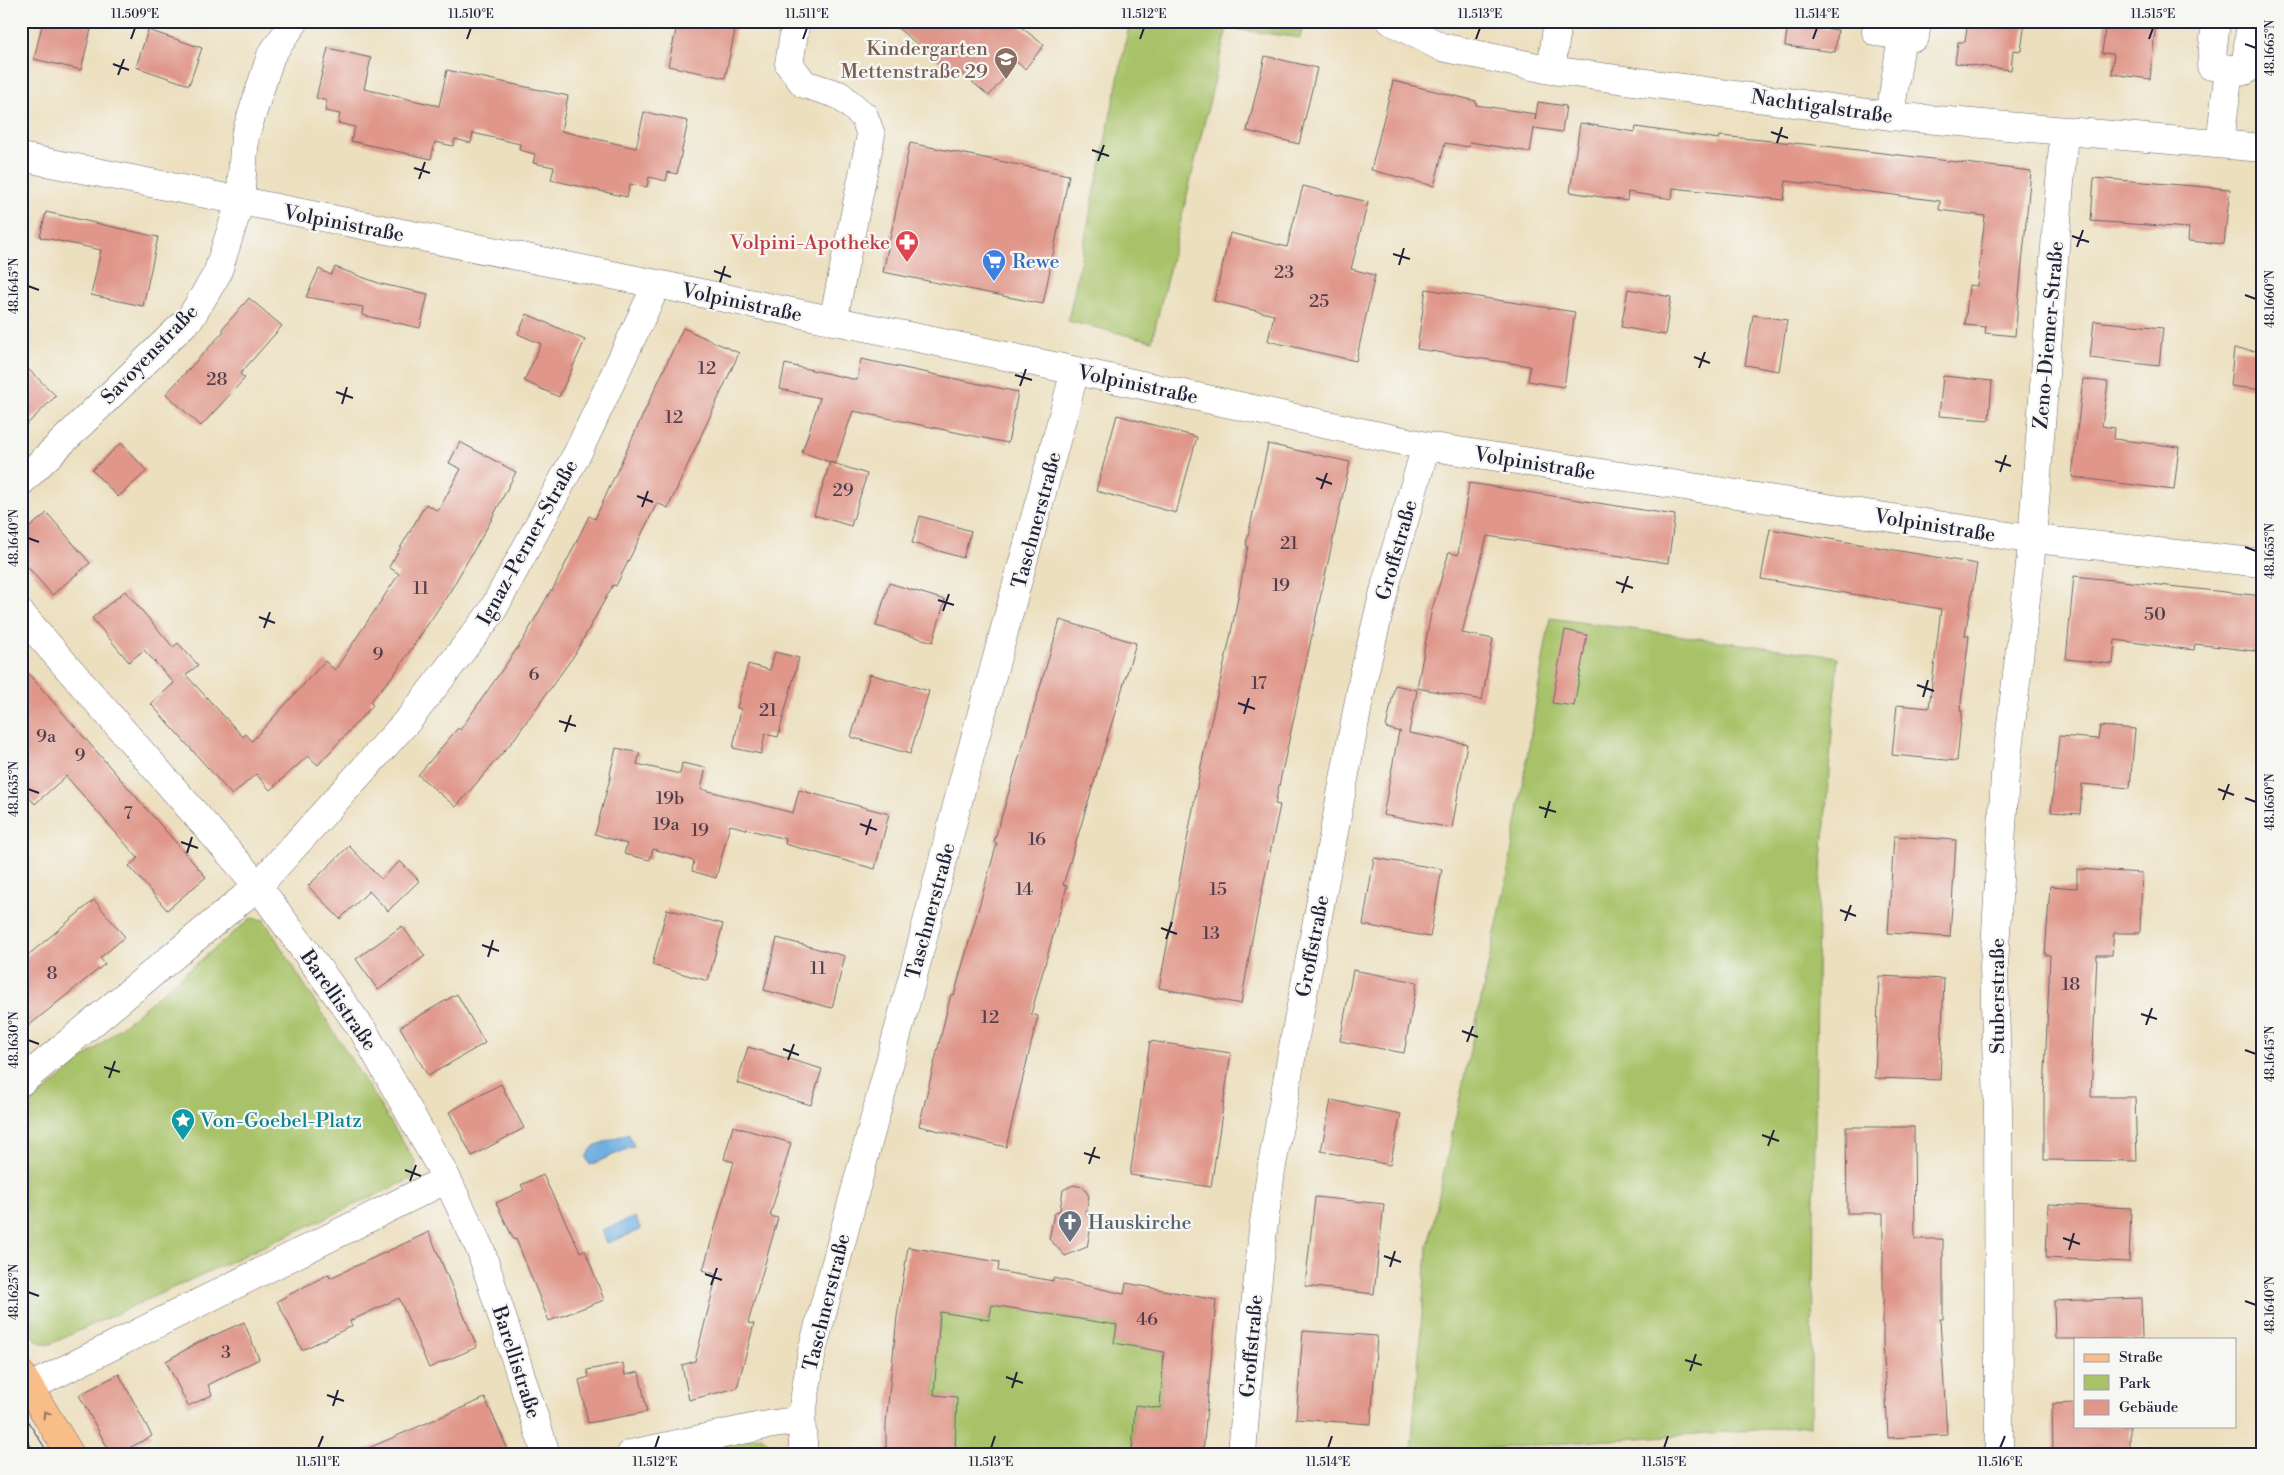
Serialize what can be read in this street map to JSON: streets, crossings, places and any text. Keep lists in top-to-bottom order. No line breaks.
{"streets":{"street":["Nachtigalstraße","Volpinistraße","Zeno-Diemer-Straße","Savoyenstraße","Taschnerstraße","Ignaz-Perner-Straße","Groffstraße","Stuberstraße","Barellistraße"]},"crossings":[["Nachtigalstraße","Zeno-Diemer-Straße"],["Volpinistraße","Zeno-Diemer-Straße"],["Volpinistraße","Savoyenstraße"],["Volpinistraße","Taschnerstraße"],["Volpinistraße","Ignaz-Perner-Straße"],["Volpinistraße","Groffstraße"],["Volpinistraße","Stuberstraße"],["Zeno-Diemer-Straße","Stuberstraße"],["Ignaz-Perner-Straße","Barellistraße"]],"places":{"school or university":["Kindergarten Mettenstraße 29"],"pharmacy":["Volpini-Apotheke"],"supermarket":["Rewe"],"place":["Von-Goebel-Platz"],"church":["Hauskirche"]},"house_numbers":["23","25","12","28","12","29","21","19","11","50","9","6","17","21","9a","9","19b","7","19a","19","16","14","15","13","11","8","18","12","46","3"],"legend":["Straße","Park","Gebäude"],"coordinates":["11.509°E","11.510°E","11.511°E","11.512°E","11.513°E","11.514°E","11.515°E","48.1665°N","48.1645°N","48.1660°N","48.1640°N","48.1655°N","48.1635°N","48.1650°N","48.1630°N","48.1625°N","11.516°E"]}
